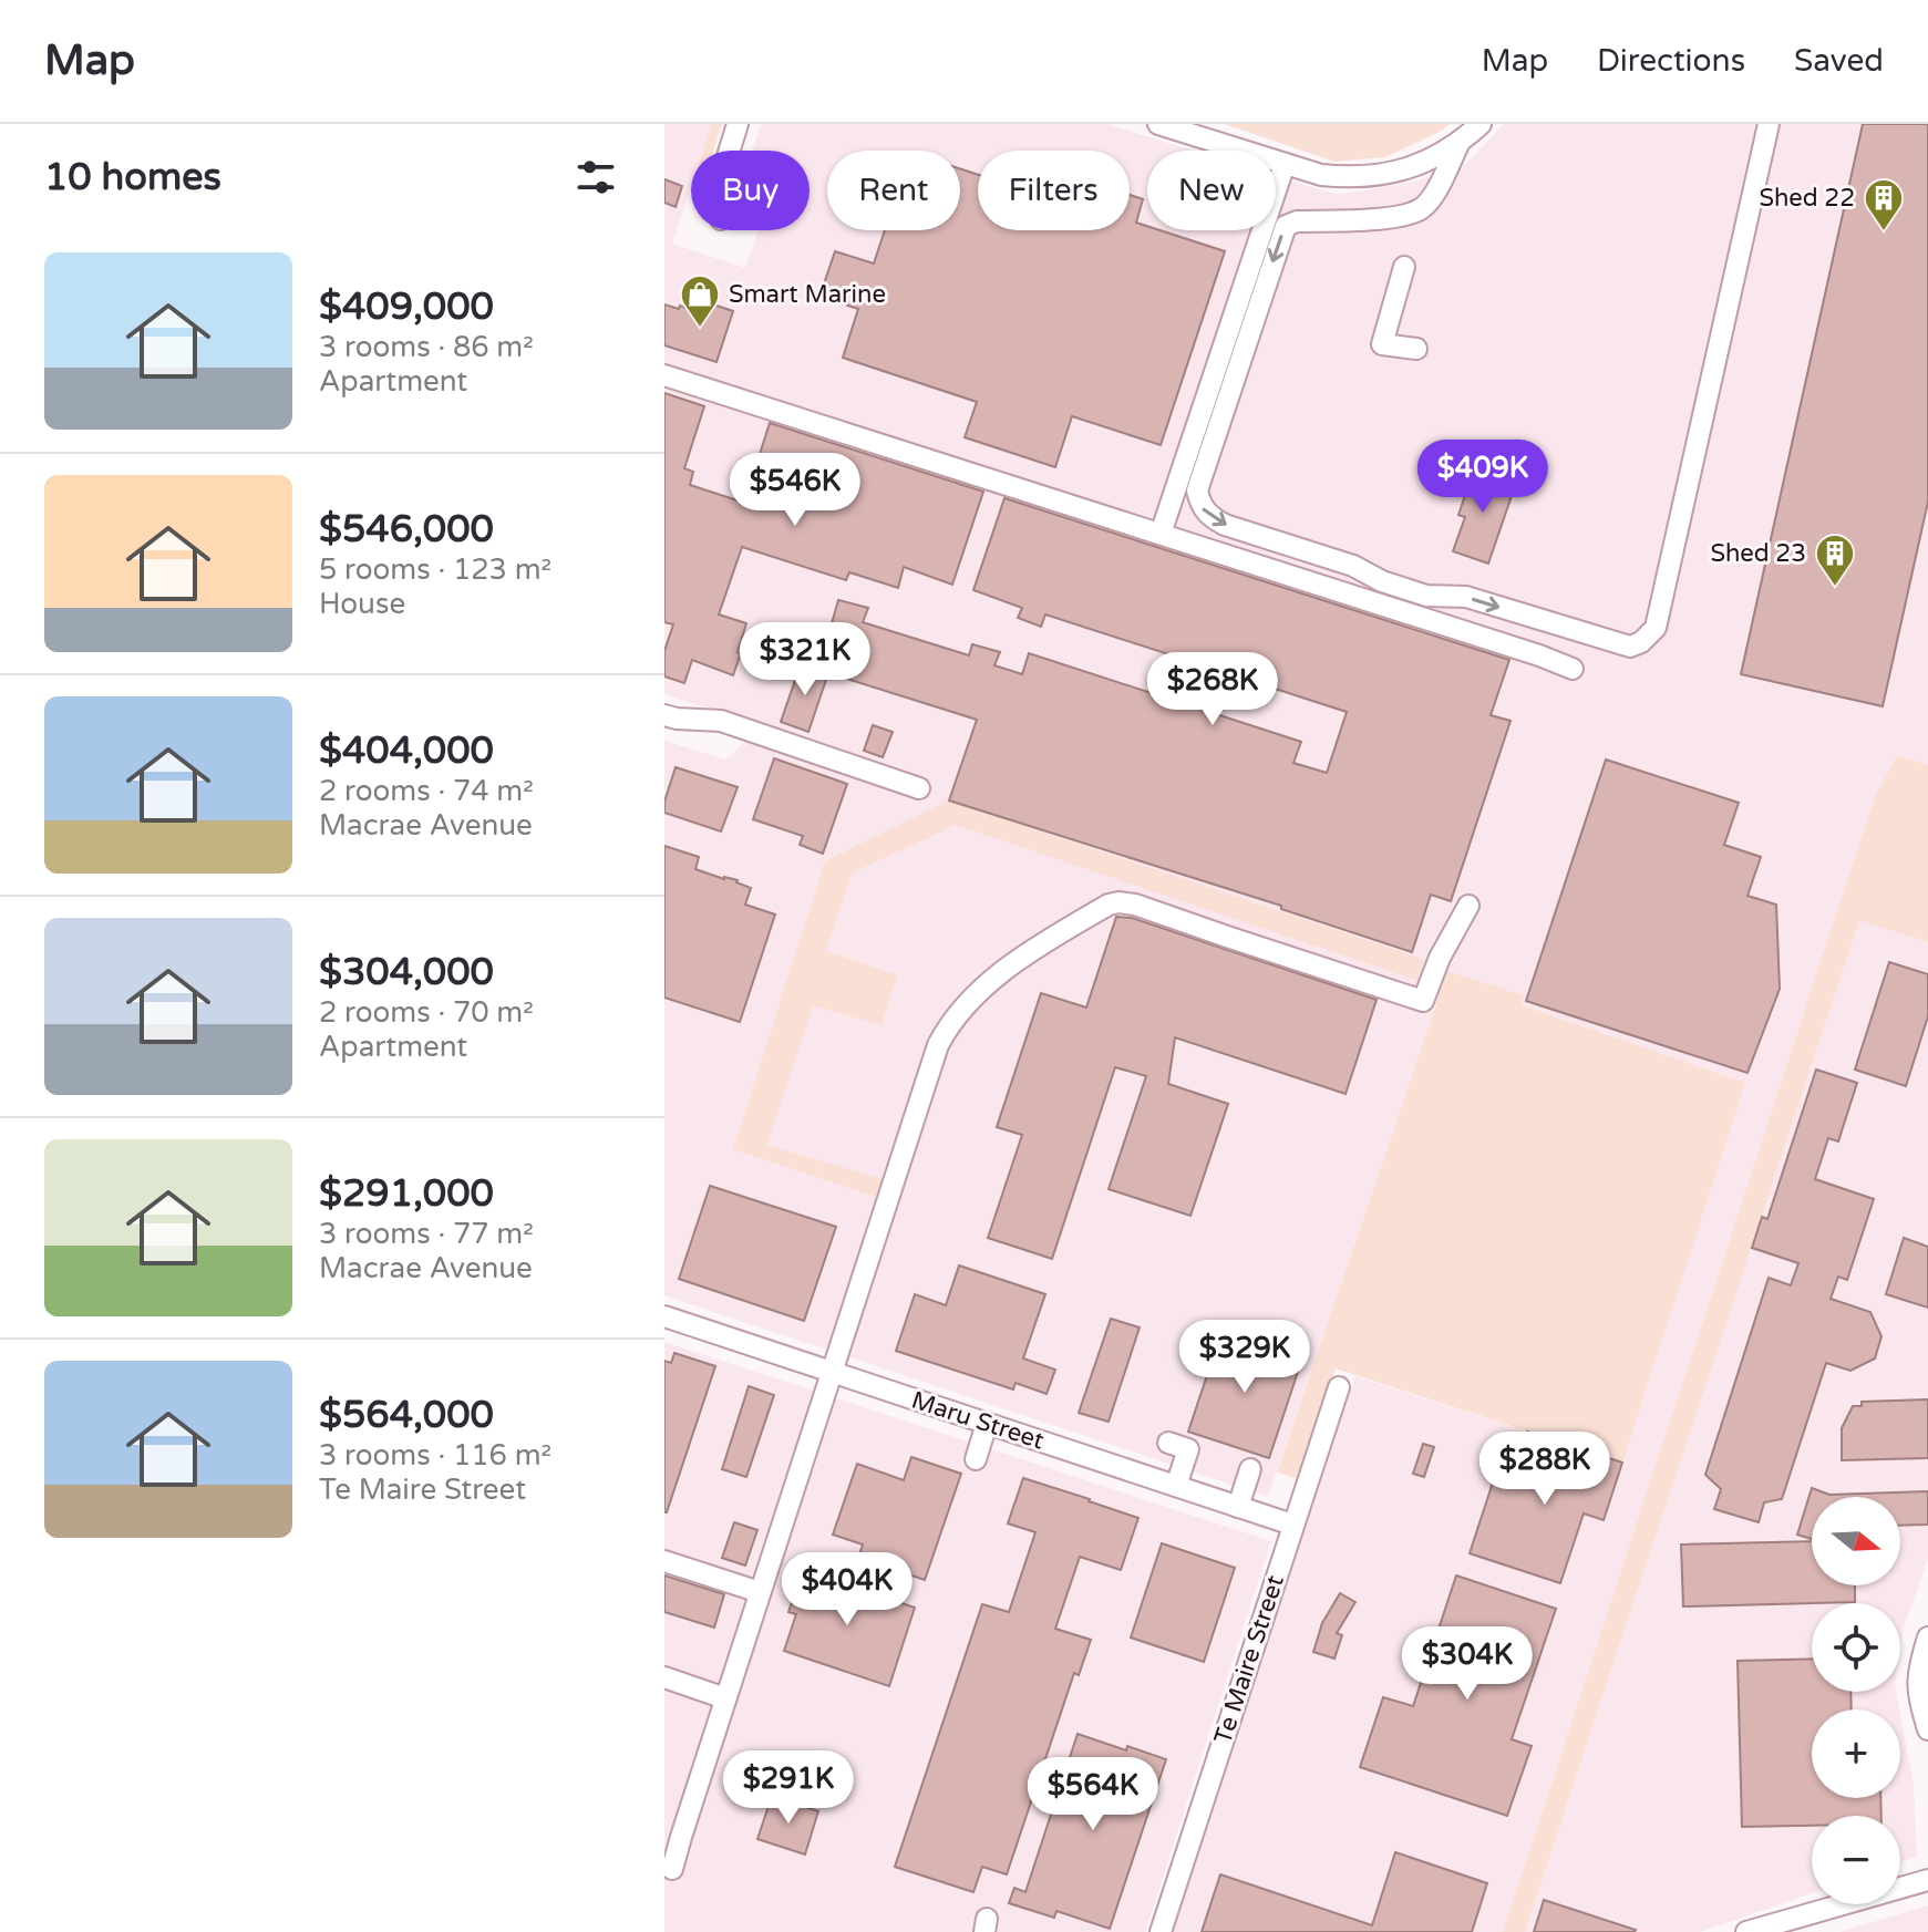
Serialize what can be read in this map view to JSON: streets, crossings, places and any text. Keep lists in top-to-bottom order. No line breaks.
{"streets":{"street":["Maru Street","Te Maire Street"]},"crossings":[["Maru Street","Te Maire Street"]],"places":{"building":["Shed 22","Shed 23"],"shop":["Smart Marine"]},"north":"right","page":{"header":"Map","nav":["Map","Directions","Saved"],"heading":"10 homes","chip":["Buy","Rent","Filters","New"],"list":[{"name":"$409,000","note":"3 rooms · 86 m² · Apartment"},{"name":"$546,000","note":"5 rooms · 123 m² · House"},{"name":"$404,000","note":"2 rooms · 74 m² · Macrae Avenue"},{"name":"$304,000","note":"2 rooms · 70 m² · Apartment"},{"name":"$291,000","note":"3 rooms · 77 m² · Macrae Avenue"},{"name":"$564,000","note":"3 rooms · 116 m² · Te Maire Street"}],"price":["$409K","$546K","$321K","$268K","$329K","$288K","$404K","$304K","$291K","$564K"],"map_buttons":["+","−"]}}
